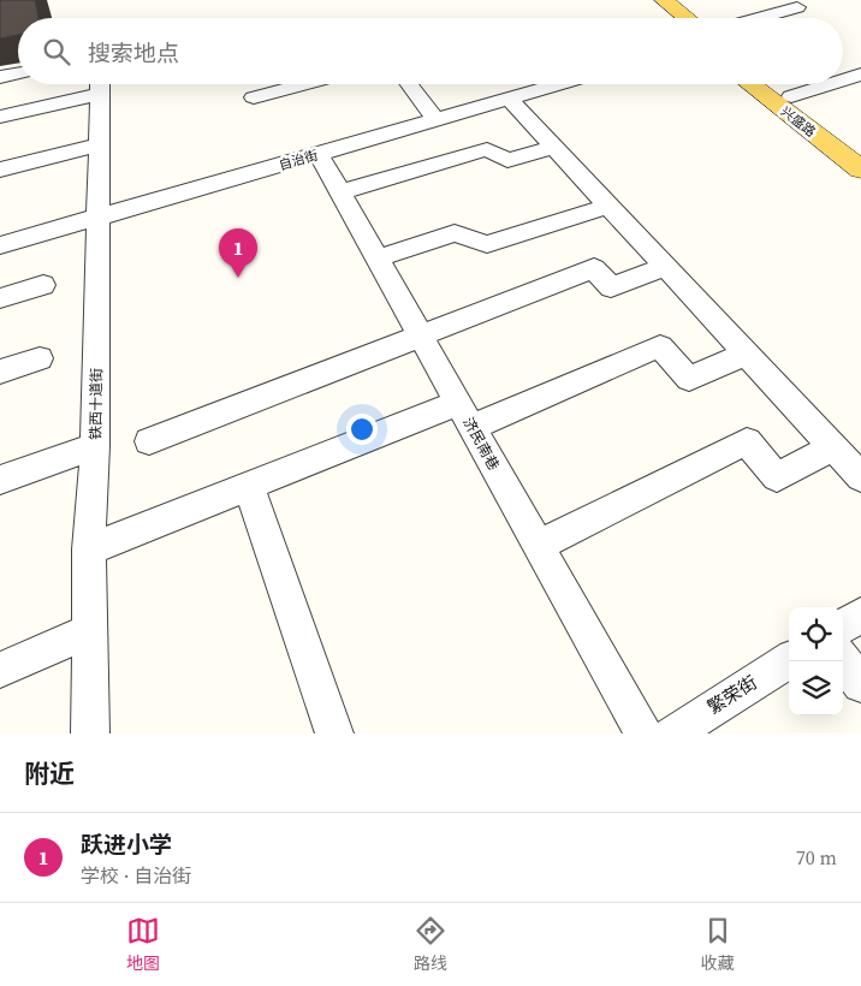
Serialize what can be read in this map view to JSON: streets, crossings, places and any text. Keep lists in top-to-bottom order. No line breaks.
{"streets":{"main road":["兴盛路"],"street":["自治街","铁西十道街","济民南巷","繁荣街"]},"crossings":[["自治街","铁西十道街"],["自治街","济民南巷"]],"page":{"search":"搜索地点","pins":"1","heading":"附近","list":[{"mark":"1","name":"跃进小学","note":"学校 · 自治街","value":"70 m"}],"nav":["地图","路线","收藏"]}}
